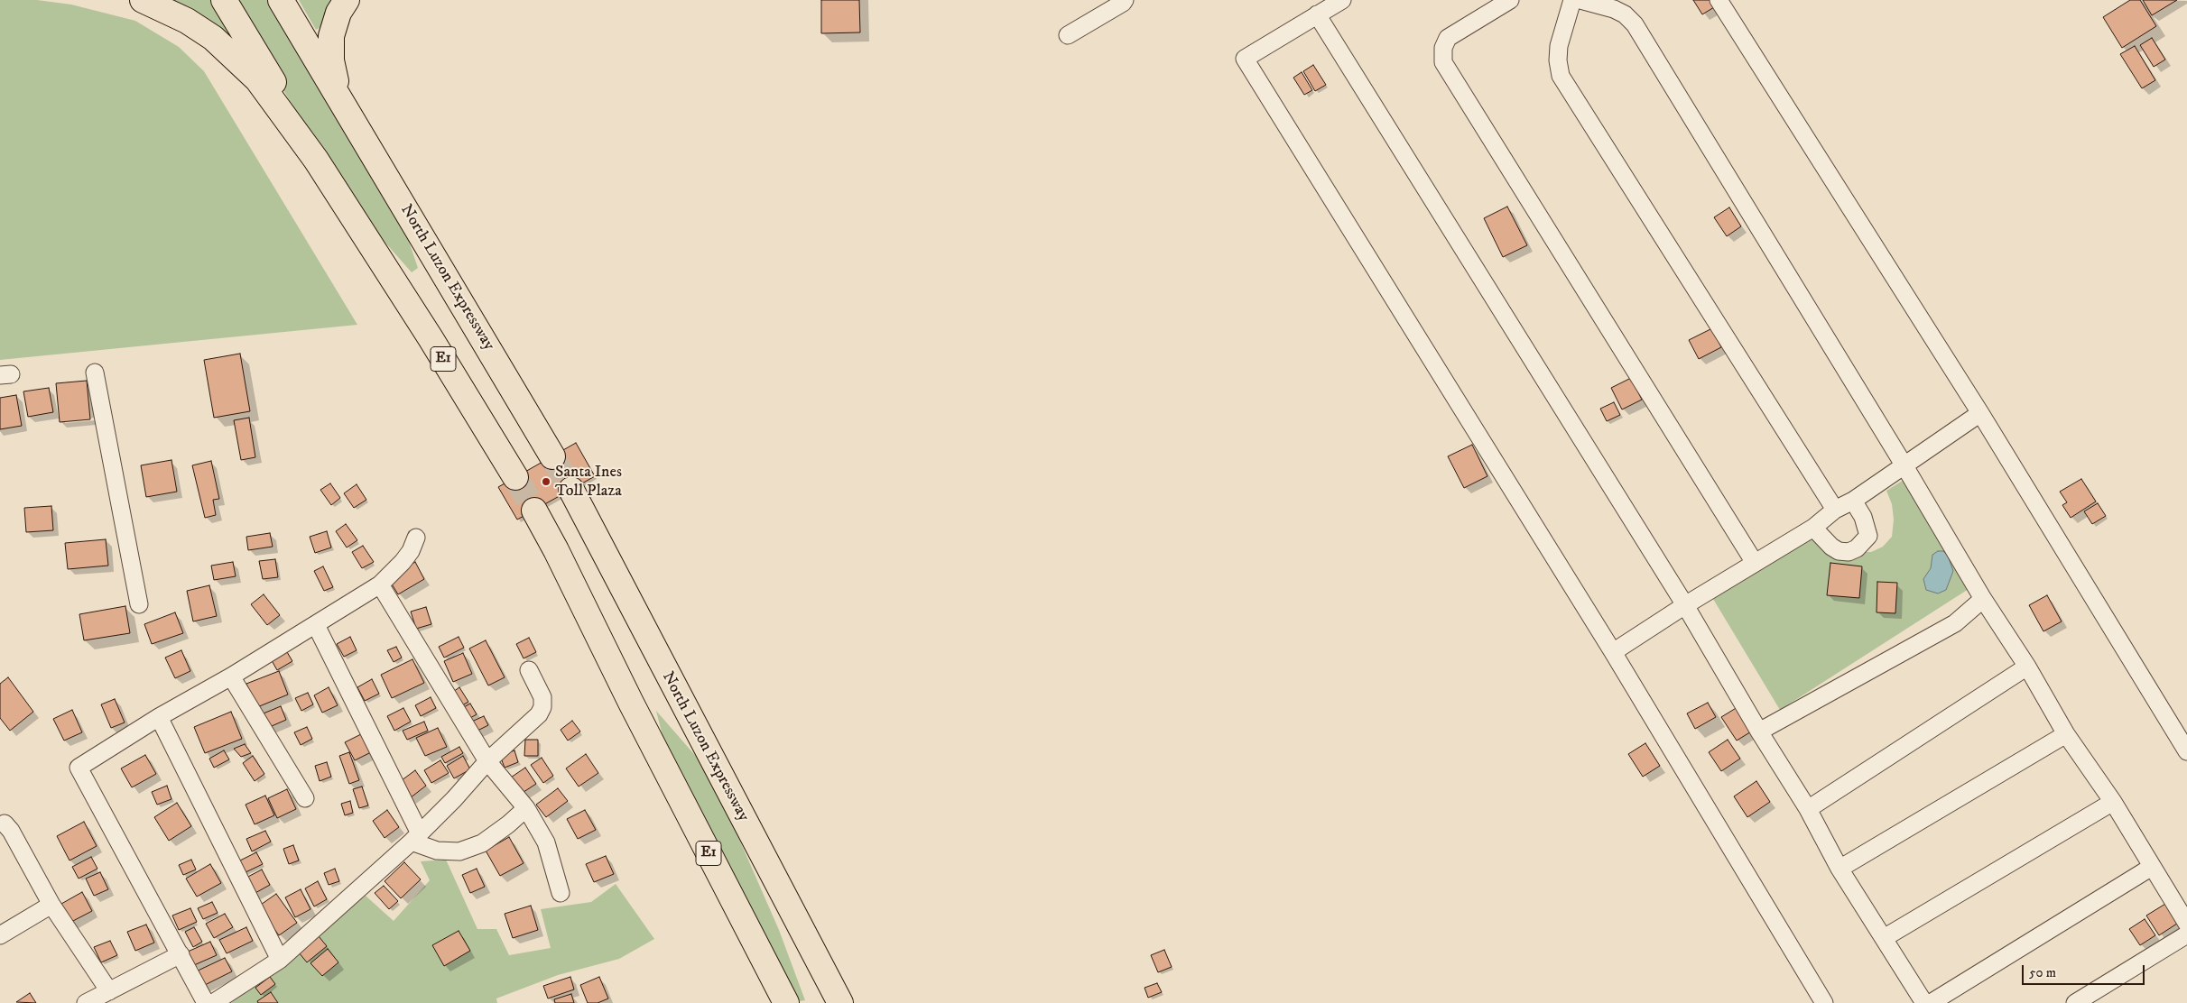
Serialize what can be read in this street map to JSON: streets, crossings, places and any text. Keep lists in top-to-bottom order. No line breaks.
{"streets":{"highway":["North Luzon Expressway","E1"]},"places":["Santa Ines Toll Plaza"],"scale_bar":"50 m"}
